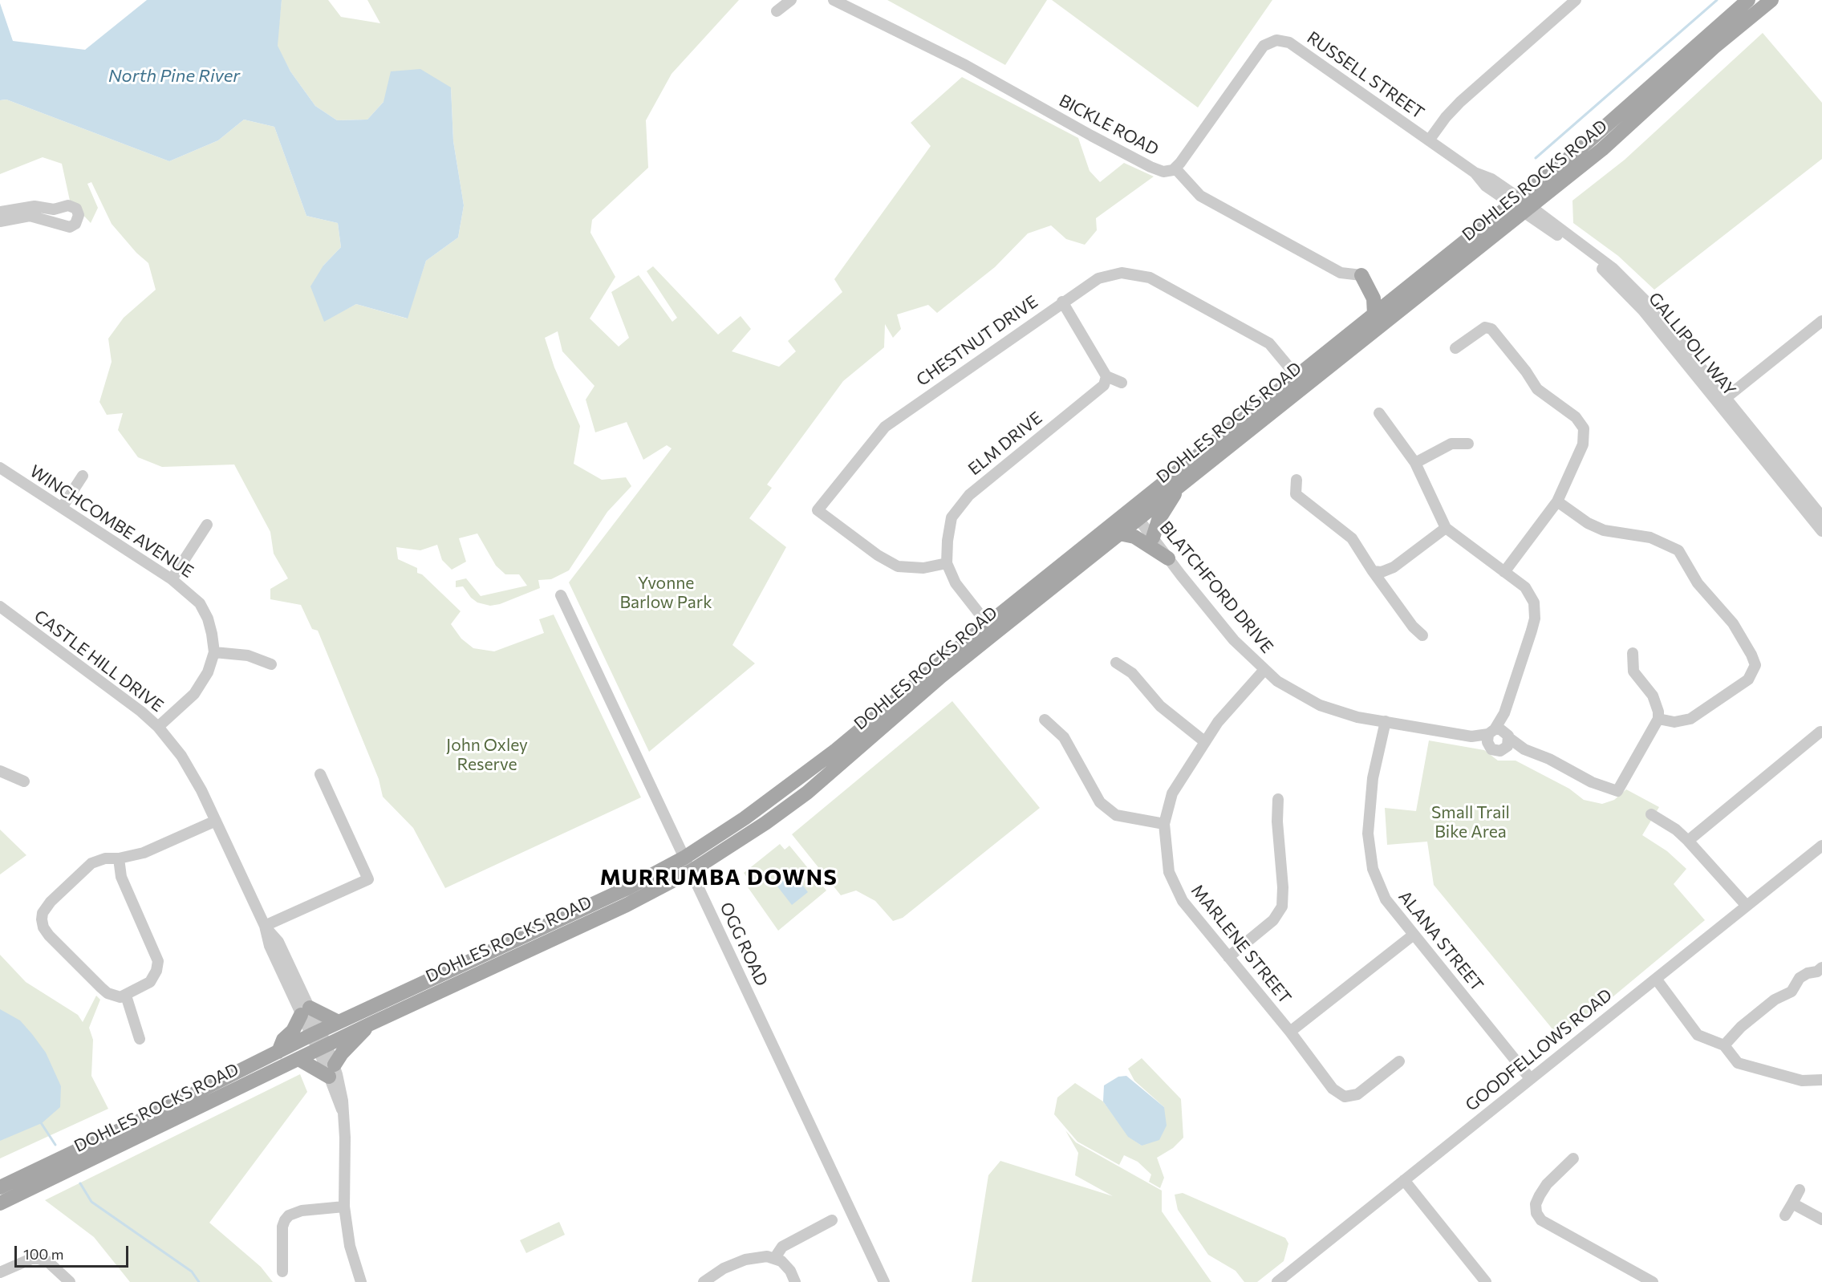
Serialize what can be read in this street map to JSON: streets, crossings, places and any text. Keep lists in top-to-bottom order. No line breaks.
{"streets":{"main road":["DOHLES ROCKS ROAD"],"street":["RUSSELL STREET","BICKLE ROAD","CHESTNUT DRIVE","GALLIPOLI WAY","ELM DRIVE","WINCHCOMBE AVENUE","BLATCHFORD DRIVE","CASTLE HILL DRIVE","ALANA STREET","OGG ROAD","MARLENE STREET","GOODFELLOWS ROAD"]},"crossings":[["RUSSELL STREET","BICKLE ROAD"],["RUSSELL STREET","DOHLES ROCKS ROAD"],["RUSSELL STREET","GALLIPOLI WAY"],["DOHLES ROCKS ROAD","CHESTNUT DRIVE"],["DOHLES ROCKS ROAD","GALLIPOLI WAY"],["DOHLES ROCKS ROAD","ELM DRIVE"],["DOHLES ROCKS ROAD","BLATCHFORD DRIVE"],["DOHLES ROCKS ROAD","CASTLE HILL DRIVE"],["DOHLES ROCKS ROAD","OGG ROAD"],["CHESTNUT DRIVE","ELM DRIVE"],["BLATCHFORD DRIVE","ALANA STREET"],["BLATCHFORD DRIVE","MARLENE STREET"],["ALANA STREET","GOODFELLOWS ROAD"]],"districts":["MURRUMBA DOWNS"],"water":["North Pine River"],"parks":["Yvonne Barlow Park","John Oxley Reserve","Small Trail Bike Area"],"scale_bar":"100 m"}
